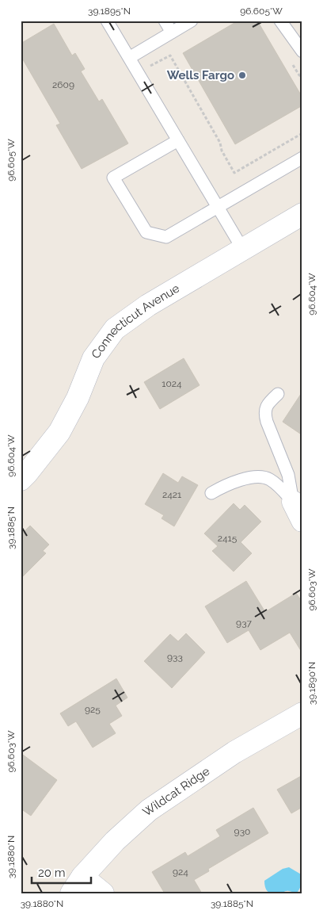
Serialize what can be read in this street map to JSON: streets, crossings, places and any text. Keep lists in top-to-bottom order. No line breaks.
{"streets":{"street":["Connecticut Avenue","Wildcat Ridge"]},"places":["Wells Fargo"],"house_numbers":["2609","1024","2421","2415","937","933","925","930","924"],"scale_bar":"20 m","coordinates":["39.1895°N","96.605°W","96.604°W","39.1885°N","96.603°W","39.1890°N","39.1880°N"]}
